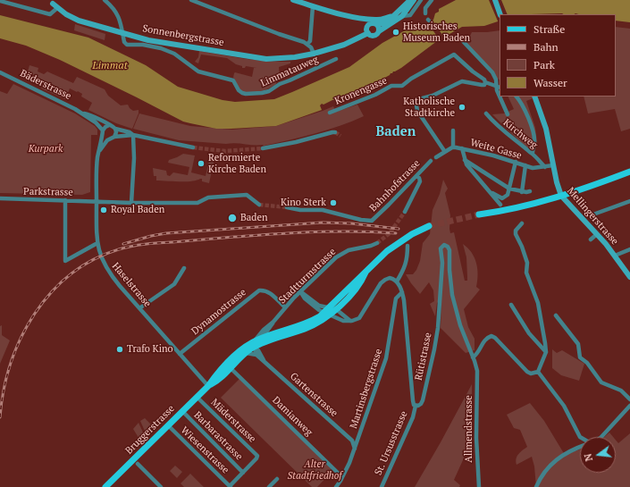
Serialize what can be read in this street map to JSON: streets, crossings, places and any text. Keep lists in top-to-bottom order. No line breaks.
{"streets":{"main road":["Sonnenbergstrasse","Mellingerstrasse","Bruggerstrasse"],"street":["Limmatauweg","Bäderstrasse","Kronengasse","Kirchweg","Weite Gasse","Bahnhofstrasse","Parkstrasse","Stadtturmstrasse","Haselstrasse","Dynamostrasse","Rütistrasse","Martinsbergstrasse","Gartenstrasse","Damianweg","Mäderstrasse","Allmendstrasse","Barbarastrasse","St. Ursusstrasse","Wiesenstrasse"]},"crossings":[["Sonnenbergstrasse","Limmatauweg"],["Bäderstrasse","Haselstrasse"],["Kirchweg","Weite Gasse"],["Weite Gasse","Mellingerstrasse"],["Parkstrasse","Haselstrasse"],["Stadtturmstrasse","Dynamostrasse"],["Stadtturmstrasse","Gartenstrasse"],["Stadtturmstrasse","Bruggerstrasse"],["Haselstrasse","Dynamostrasse"],["Haselstrasse","Bruggerstrasse"],["Rütistrasse","Martinsbergstrasse"],["Rütistrasse","Allmendstrasse"],["Rütistrasse","St. Ursusstrasse"],["Martinsbergstrasse","Gartenstrasse"],["Martinsbergstrasse","Damianweg"],["Gartenstrasse","Bruggerstrasse"],["Damianweg","Bruggerstrasse"],["Mäderstrasse","Bruggerstrasse"],["Mäderstrasse","Barbarastrasse"],["Bruggerstrasse","Barbarastrasse"],["Bruggerstrasse","Wiesenstrasse"]],"districts":["Baden"],"water":["Limmat"],"parks":["Kurpark","Alter Stadtfriedhof"],"places":["Historisches Museum Baden","Katholische Stadtkirche","Reformierte Kirche Baden","Kino Sterk","Royal Baden","Baden","Trafo Kino"],"legend":["Straße","Bahn","Park","Wasser"],"north":"left"}
